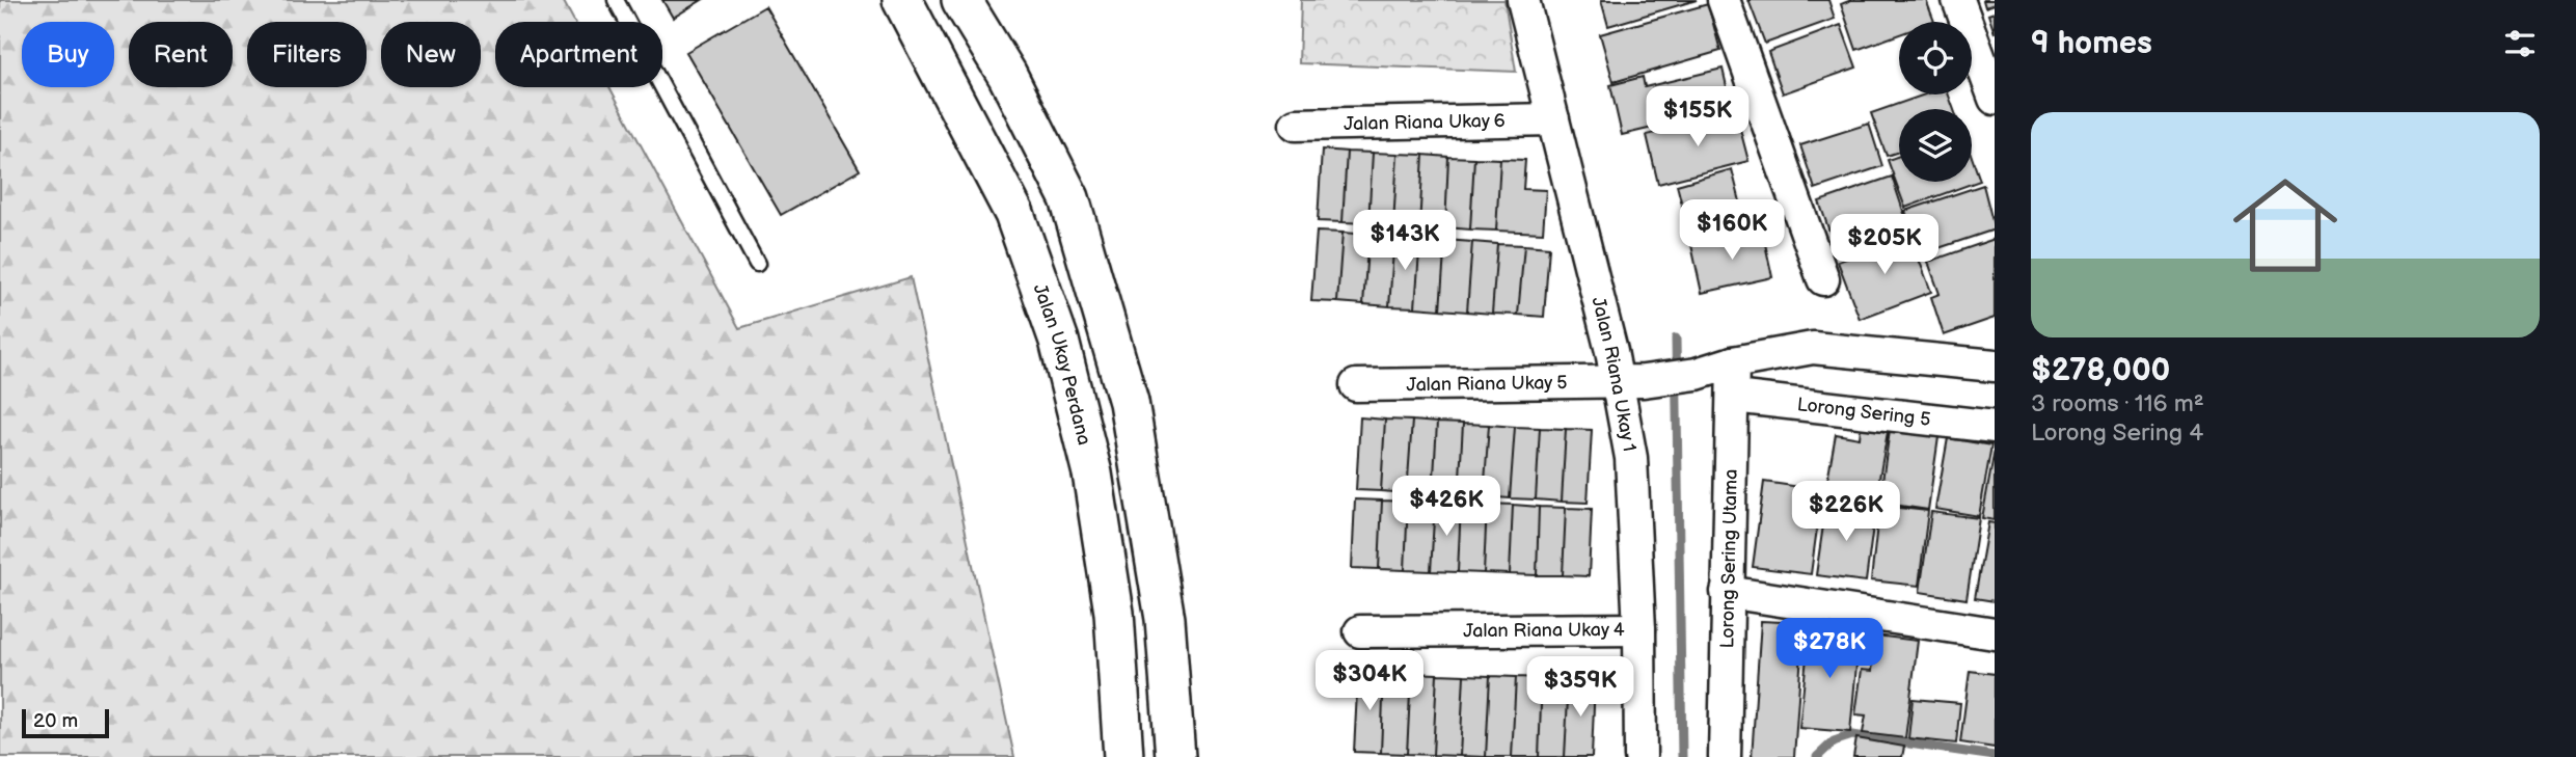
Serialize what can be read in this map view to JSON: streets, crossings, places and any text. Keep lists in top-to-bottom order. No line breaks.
{"streets":{"street":["Jalan Riana Ukay 6","Jalan Ukay Perdana","Jalan Riana Ukay 1","Jalan Riana Ukay 5","Lorong Sering 5","Lorong Sering Utama","Jalan Riana Ukay 4"]},"crossings":[["Jalan Riana Ukay 6","Jalan Riana Ukay 1"],["Jalan Riana Ukay 1","Jalan Riana Ukay 5"],["Jalan Riana Ukay 1","Jalan Riana Ukay 4"],["Jalan Riana Ukay 5","Lorong Sering Utama"],["Lorong Sering 5","Lorong Sering Utama"]],"scale_bar":"20 m","page":{"heading":"9 homes","chip":["Buy","Rent","Filters","New","Apartment"],"price":["$155K","$160K","$143K","$205K","$426K","$226K","$278K","$304K","$359K"],"list":[{"name":"$278,000","note":"3 rooms · 116 m² · Lorong Sering 4"}],"scale":"20 m"}}
